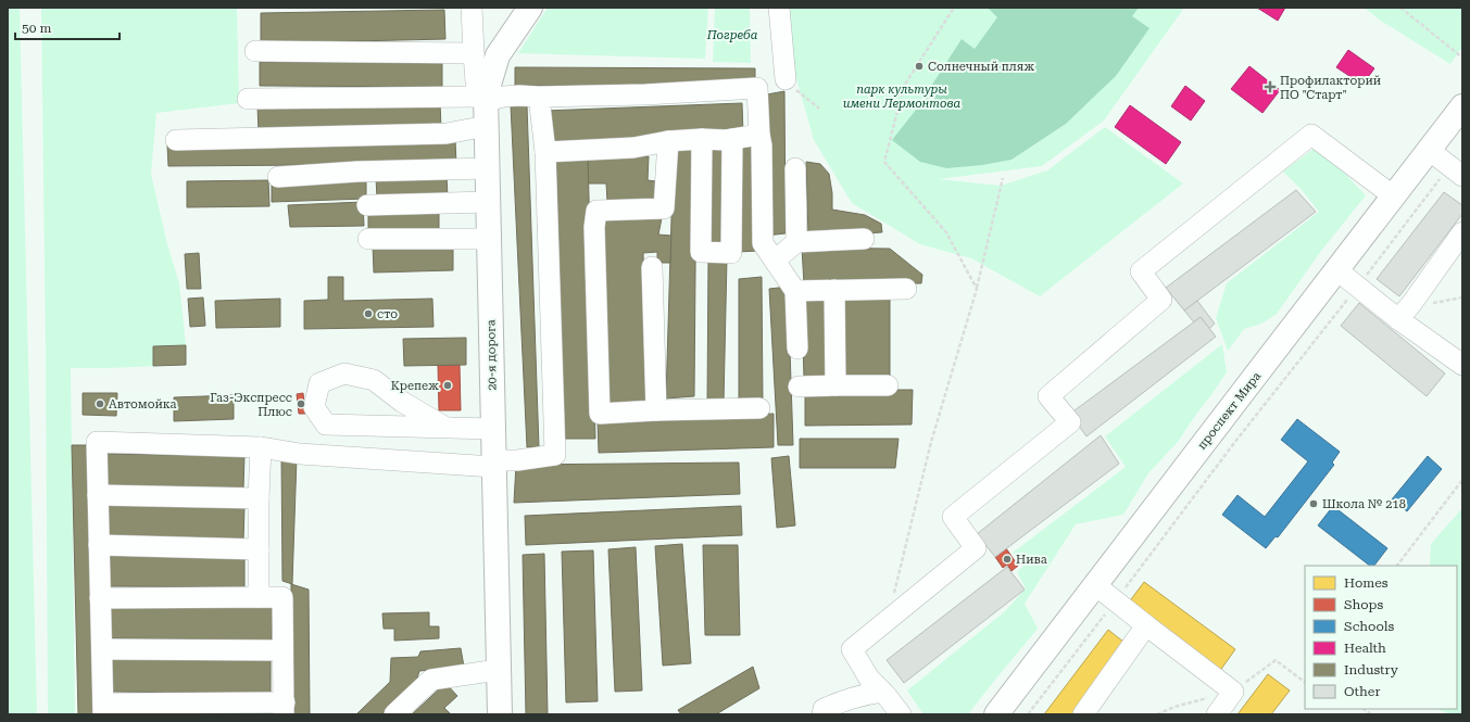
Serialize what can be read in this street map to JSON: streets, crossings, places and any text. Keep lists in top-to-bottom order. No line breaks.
{"streets":{"main road":["20-я дорога","проспект Мира"]},"parks":["Погреба","парк культуры имени Лермонтова"],"places":{"other":["Солнечный пляж","сто","Крепеж","Автомойка","Газ-Экспресс Плюс","Школа № 218","Нива"],"health":["Профилакторий ПО \"Старт\""]},"legend":["Homes","Shops","Schools","Health","Industry","Other"],"scale_bar":"50 m"}
